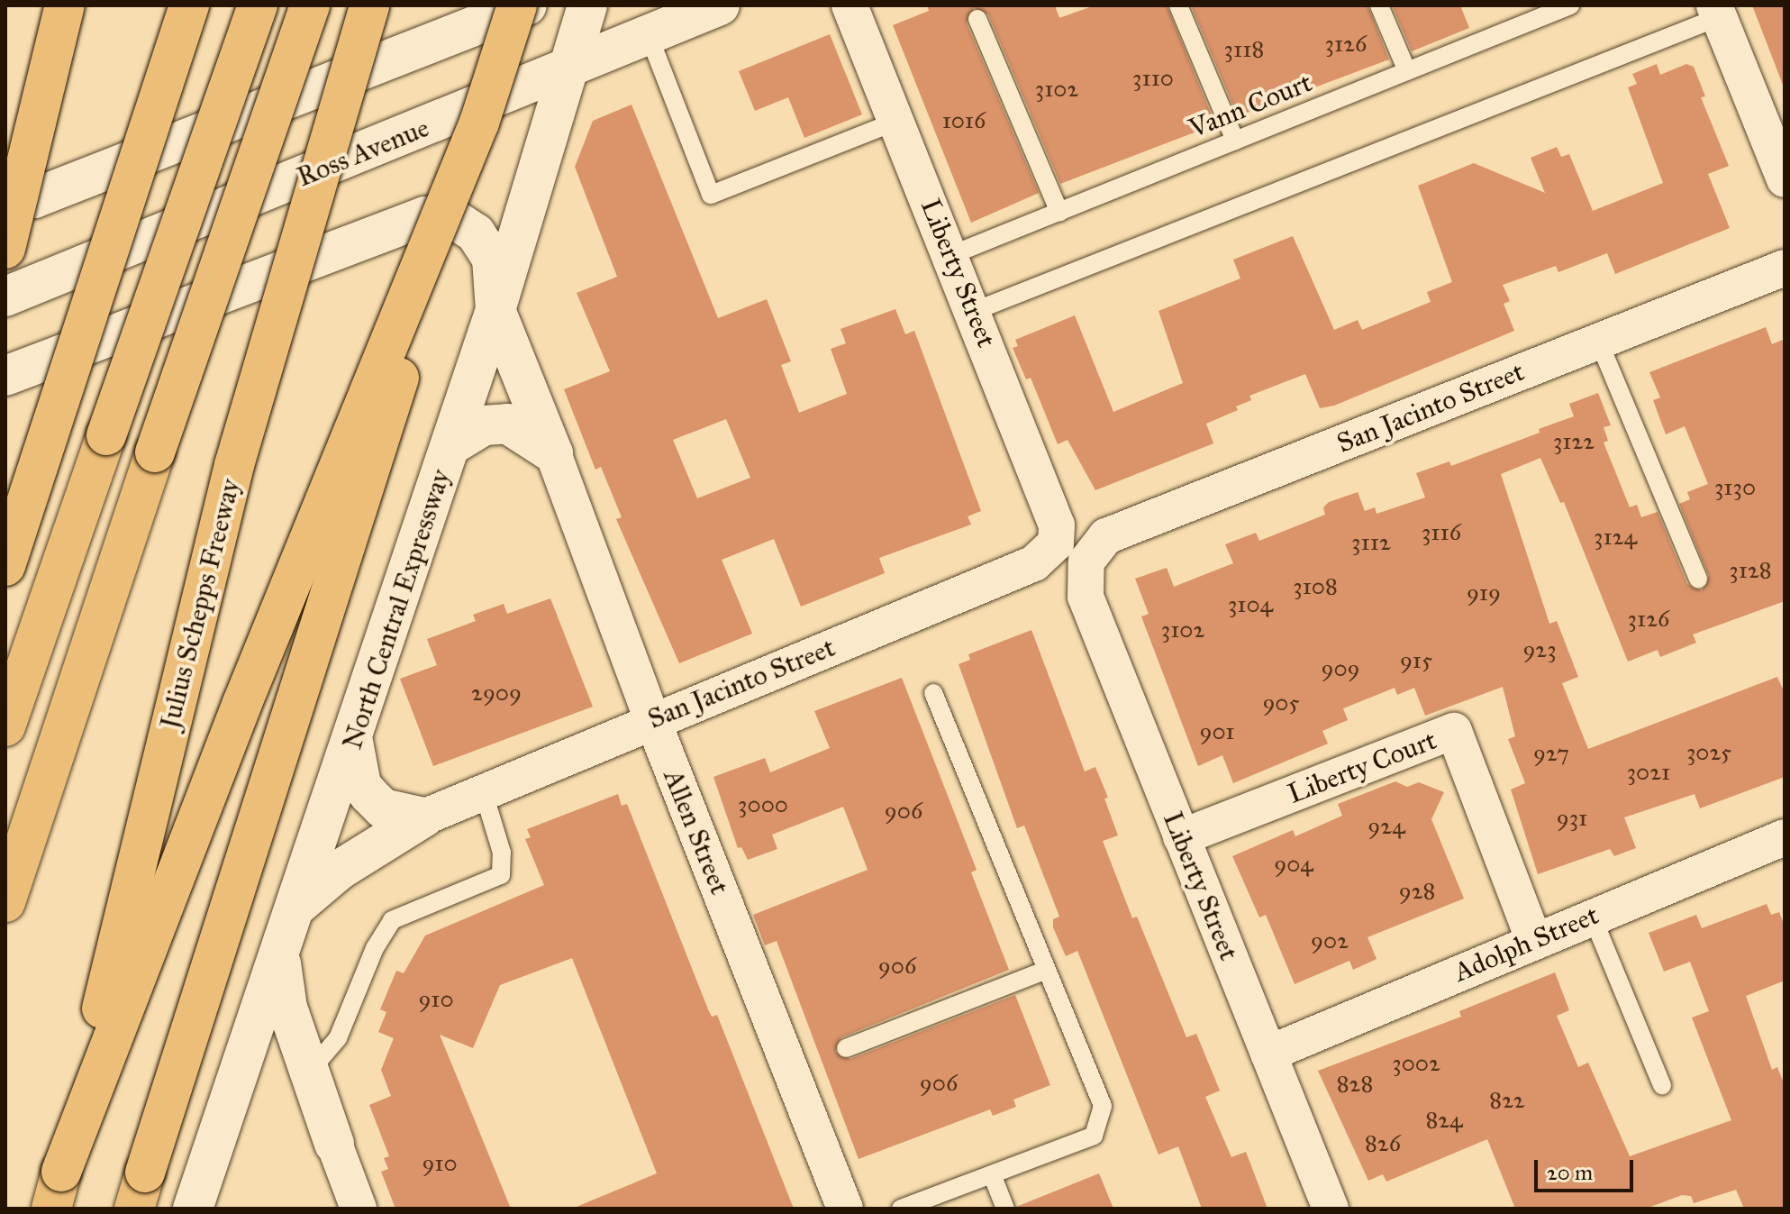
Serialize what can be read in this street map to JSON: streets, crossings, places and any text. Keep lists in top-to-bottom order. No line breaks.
{"streets":{"highway":["Julius Schepps Freeway"],"main road":["Ross Avenue","North Central Expressway"],"street":["Liberty Street","San Jacinto Street","Liberty Court","Allen Street","Adolph Street"],"lane":["Vann Court"]},"crossings":[["Vann Court","Liberty Street"],["Ross Avenue","North Central Expressway"],["Liberty Street","San Jacinto Street"],["Liberty Street","Liberty Court"],["Liberty Street","Adolph Street"],["San Jacinto Street","Allen Street"],["Liberty Court","Adolph Street"]],"house_numbers":["3126","3118","3110","3102","1016","3122","3130","3116","3124","3112","3128","3108","919","3104","3126","3102","923","915","909","2909","905","901","3025","927","3021","3000","906","931","924","904","928","902","906","910","3002","906","828","822","824","826","910"],"scale_bar":"20 m"}
